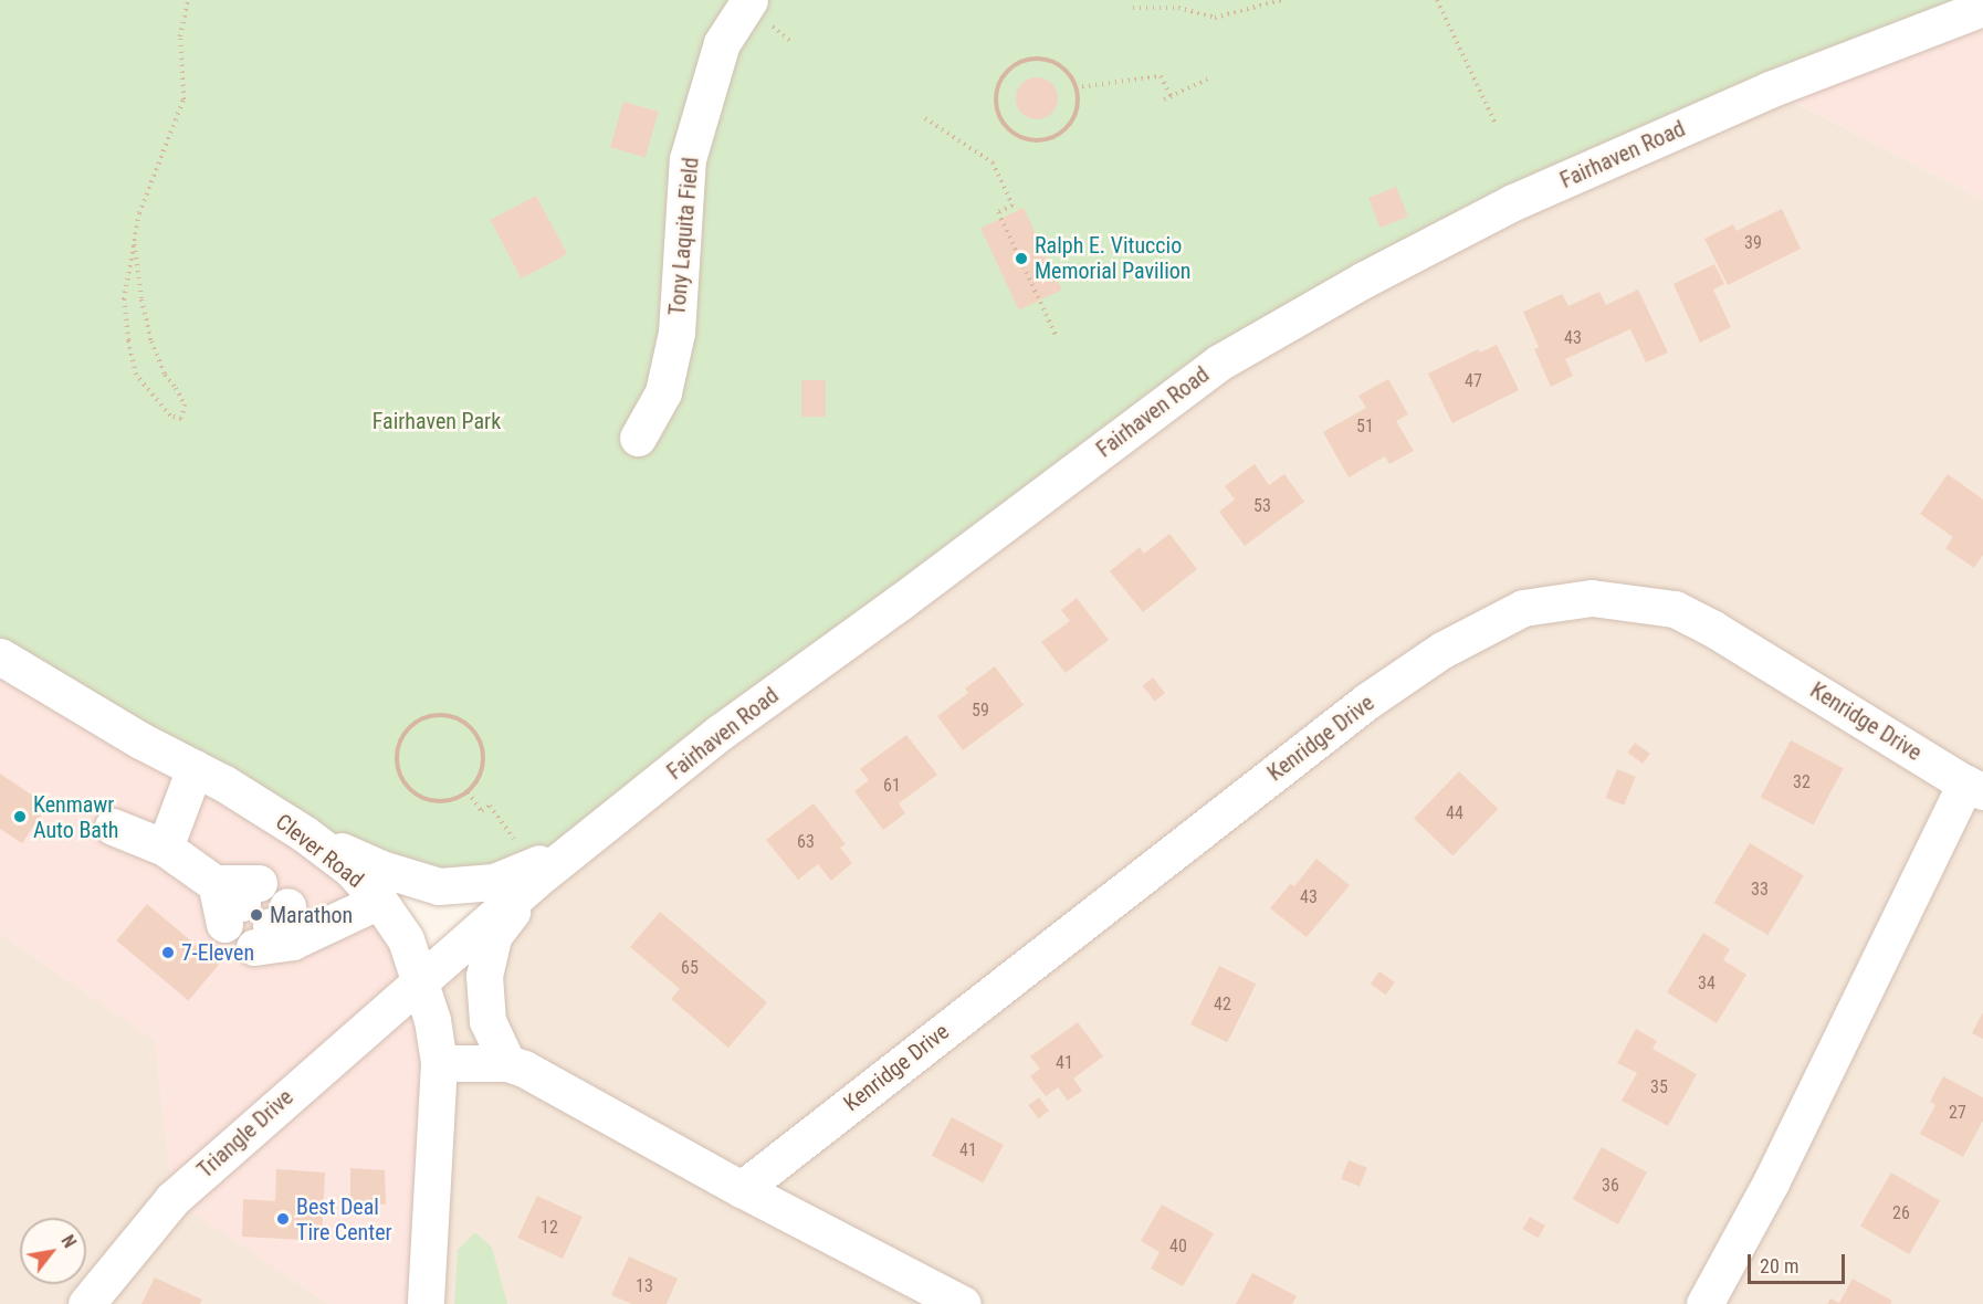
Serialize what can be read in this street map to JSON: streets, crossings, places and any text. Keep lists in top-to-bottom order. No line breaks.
{"streets":{"street":["Fairhaven Road","Tony Laquita Field","Kenridge Drive","Clever Road","Triangle Drive"]},"crossings":[["Fairhaven Road","Clever Road"],["Fairhaven Road","Triangle Drive"],["Clever Road","Triangle Drive"]],"parks":["Fairhaven Park"],"places":["Ralph E. Vituccio Memorial Pavilion","Kenmawr Auto Bath","Marathon","7-Eleven","Best Deal Tire Center"],"house_numbers":["39","43","47","51","53","59","32","61","44","63","33","43","65","34","42","41","35","27","41","36","26","12","40","13"],"scale_bar":"20 m","north":"top right"}
